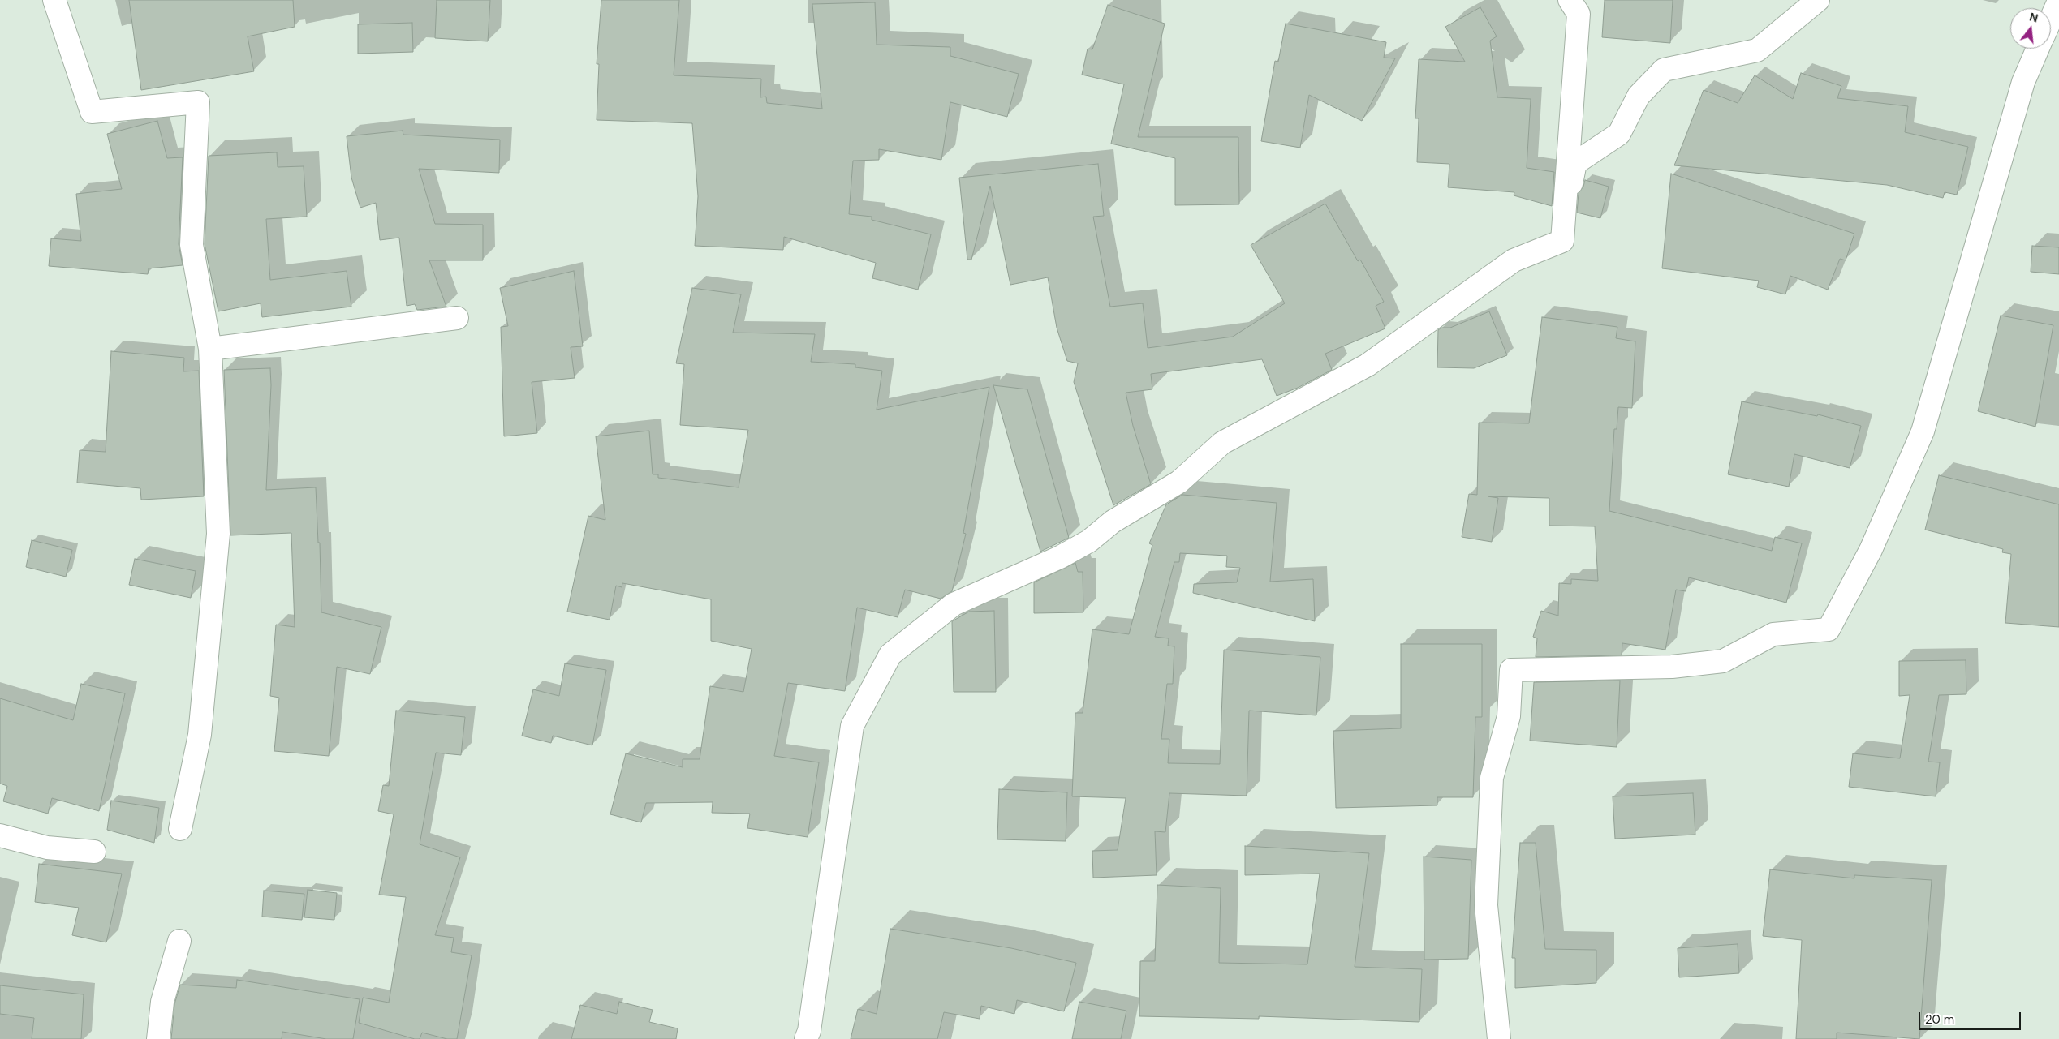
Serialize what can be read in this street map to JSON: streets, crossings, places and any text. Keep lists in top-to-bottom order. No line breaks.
{"scale_bar":"20 m","north":"top"}
